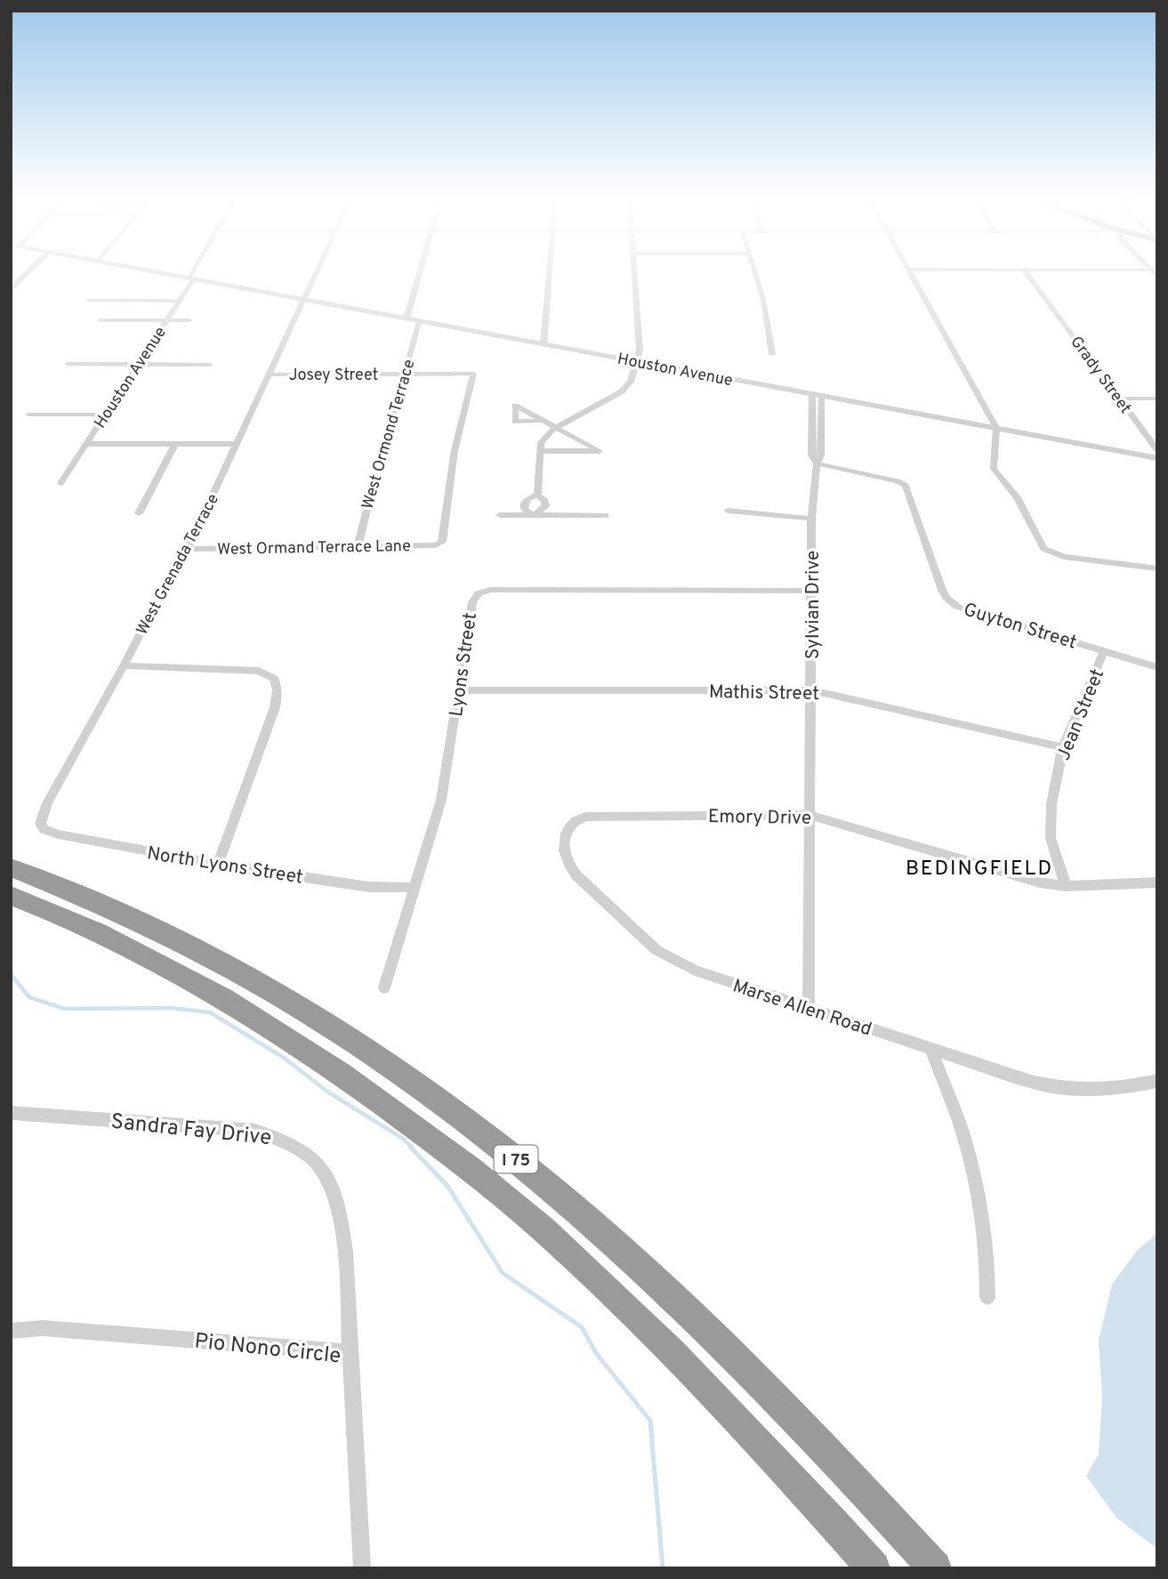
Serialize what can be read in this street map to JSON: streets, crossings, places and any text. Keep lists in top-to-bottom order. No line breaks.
{"streets":{"highway":["I 75"],"street":["Houston Avenue","Josey Street","Grady Street","West Ormond Terrace","West Ormand Terrace Lane","West Grenada Terrace","Sylvian Drive","Guyton Street","Lyons Street","Mathis Street","Jean Street","Emory Drive","North Lyons Street","Marse Allen Road","Sandra Fay Drive","Pio Nono Circle"]},"crossings":[["Houston Avenue","West Ormond Terrace"],["Houston Avenue","West Grenada Terrace"],["Houston Avenue","Sylvian Drive"],["Josey Street","West Ormond Terrace"],["Josey Street","West Ormand Terrace Lane"],["Josey Street","West Grenada Terrace"],["West Ormond Terrace","West Ormand Terrace Lane"],["West Ormand Terrace Lane","West Grenada Terrace"],["West Grenada Terrace","North Lyons Street"],["Sylvian Drive","Guyton Street"],["Sylvian Drive","Lyons Street"],["Sylvian Drive","Mathis Street"],["Sylvian Drive","Emory Drive"],["Sylvian Drive","Marse Allen Road"],["Guyton Street","Jean Street"],["Lyons Street","Mathis Street"],["Lyons Street","North Lyons Street"],["Mathis Street","Jean Street"],["Jean Street","Emory Drive"],["Emory Drive","Marse Allen Road"],["Sandra Fay Drive","Pio Nono Circle"]],"districts":["BEDINGFIELD"]}
